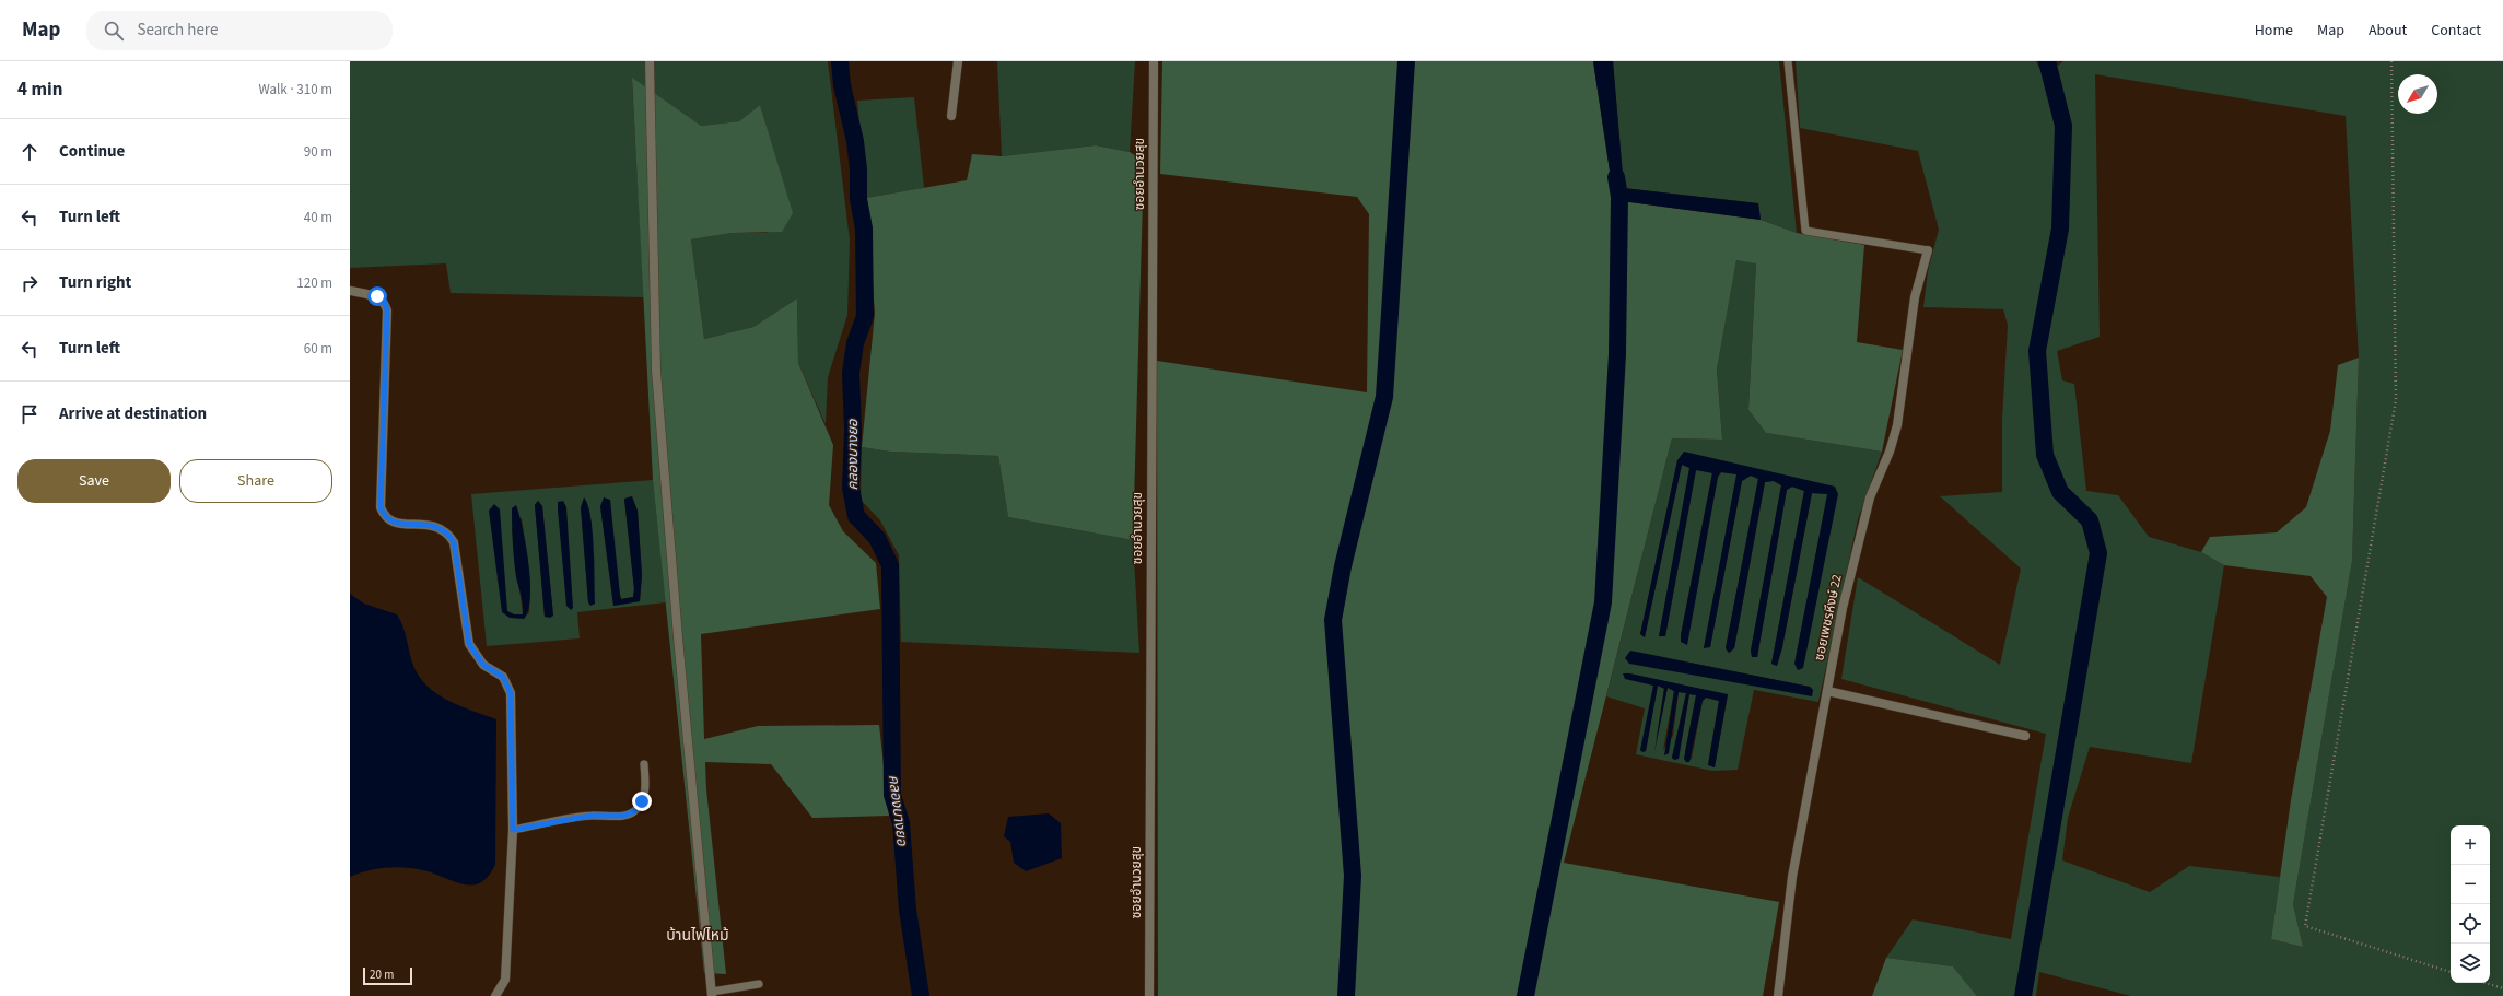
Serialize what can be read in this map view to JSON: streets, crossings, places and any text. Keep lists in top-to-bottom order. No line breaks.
{"streets":{"street":["ซอยอำนวยสุข","ซอยเพชรหึงษ์ 22"]},"districts":["บ้านไฟไหม้"],"water":["คลองบางยอ"],"scale_bar":"20 m","north":"bottom left","page":{"header":"Map","search":"Search here","nav":["Home","Map","About","Contact"],"heading":["4 min","Walk · 310 m"],"list":[["Continue","90 m"],["Turn left","40 m"],["Turn right","120 m"],["Turn left","60 m"],"Arrive at destination"],"buttons":["Save","Share"],"map_buttons":["+","−"],"scale":"20 m"}}
